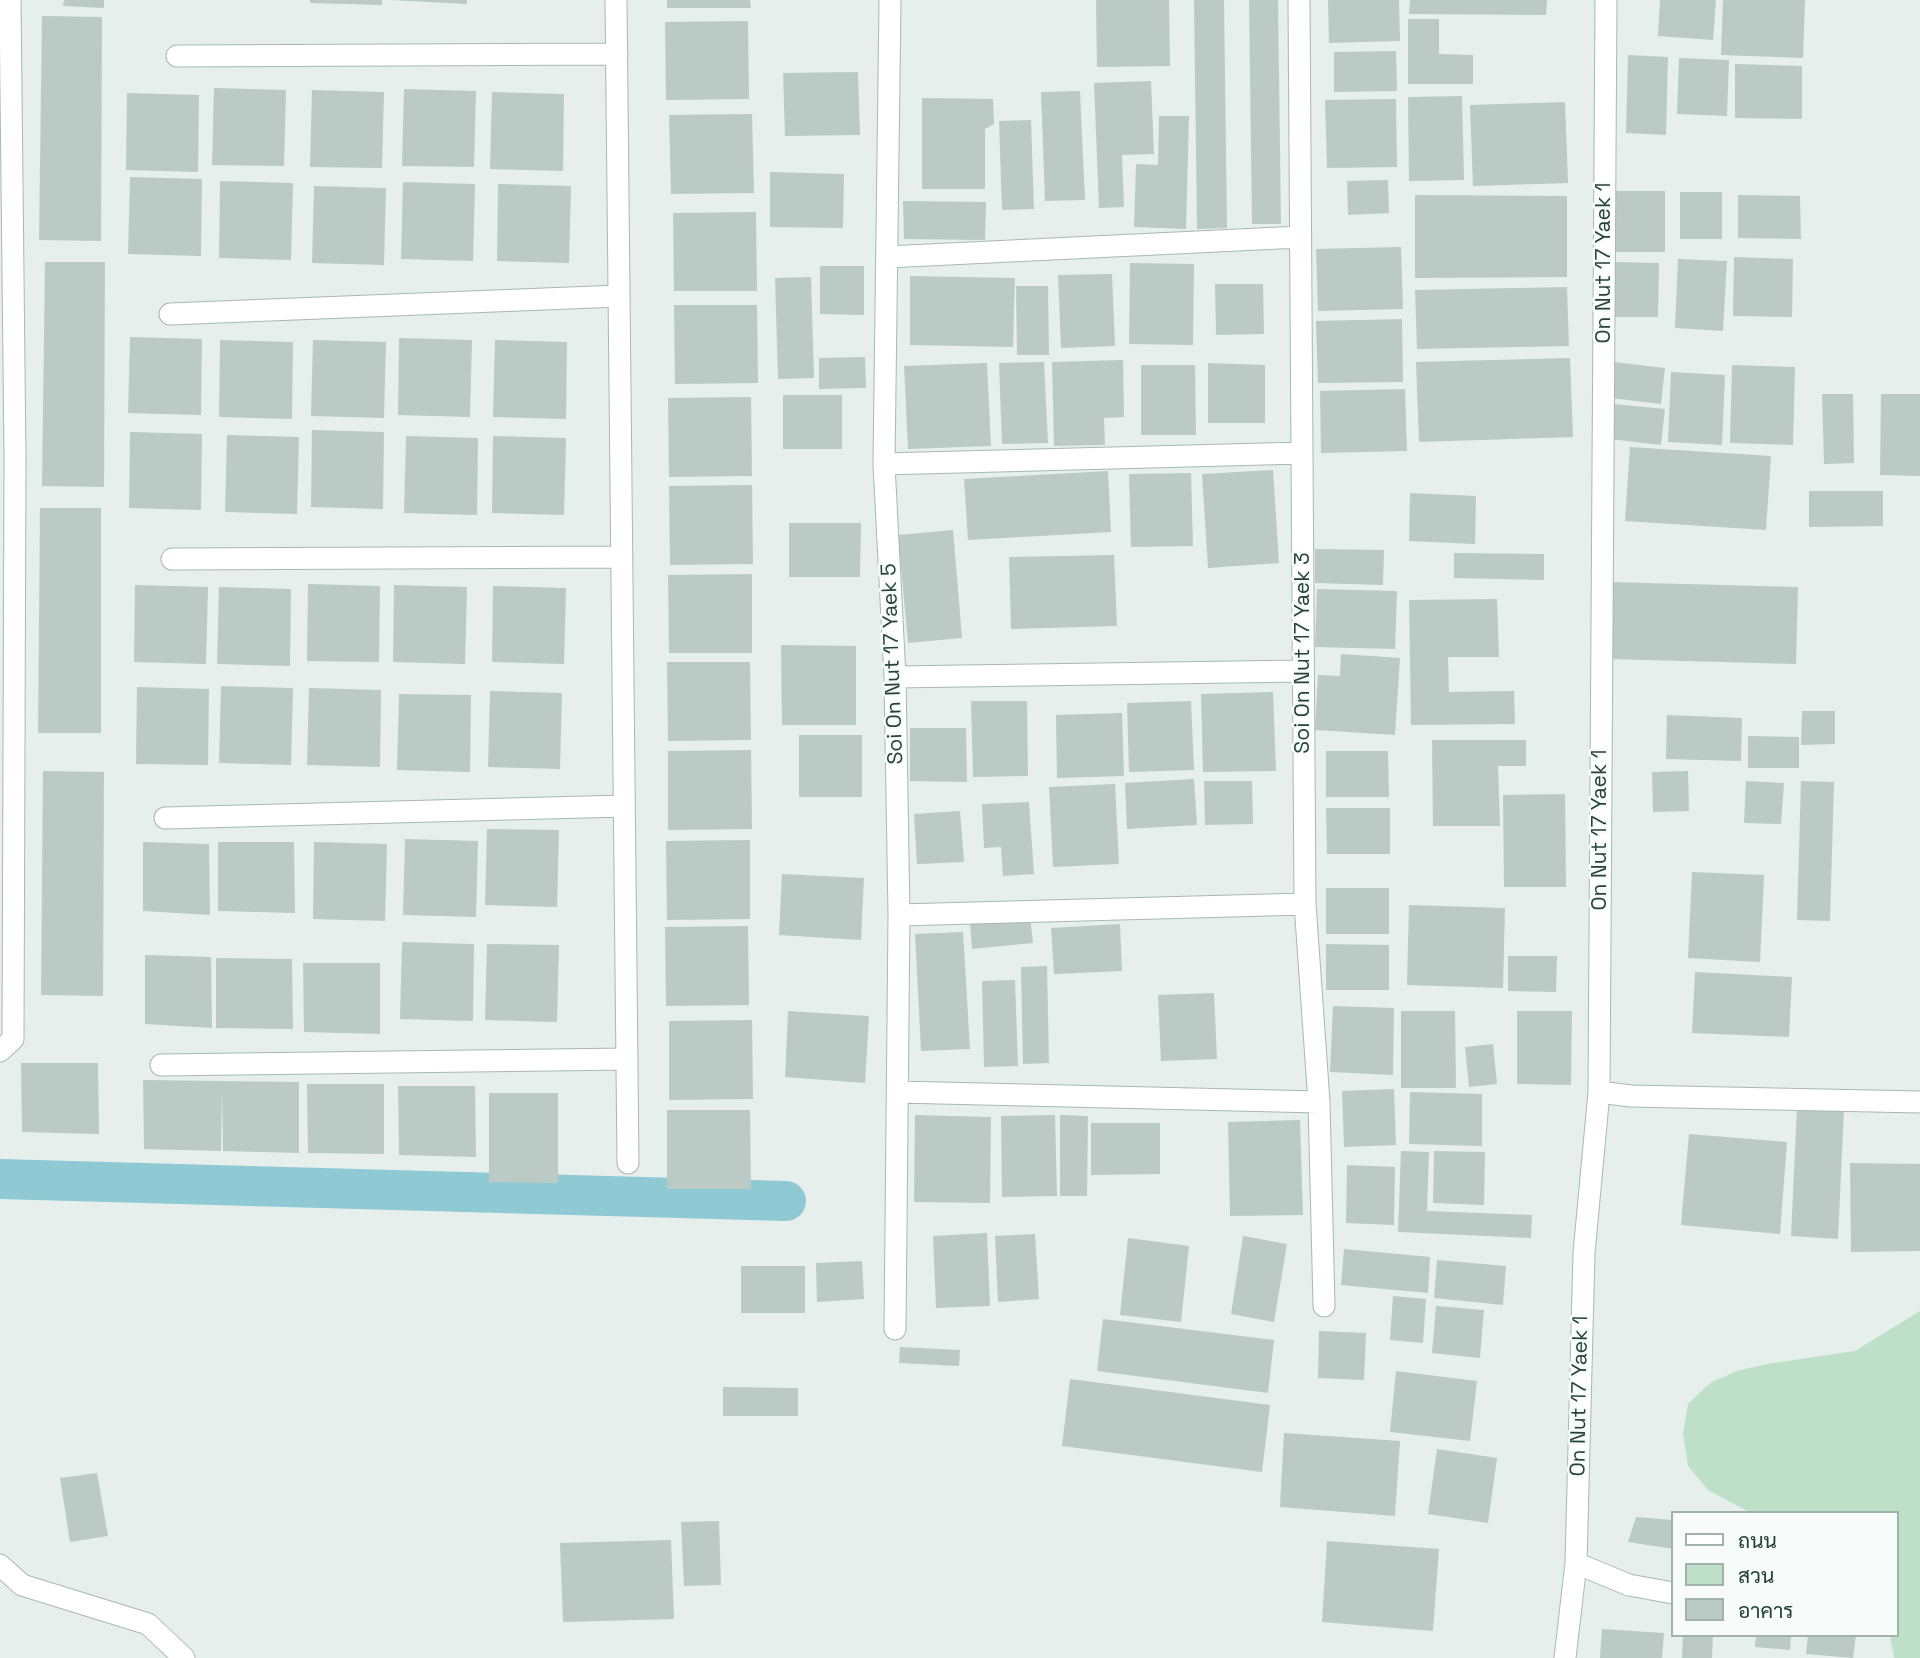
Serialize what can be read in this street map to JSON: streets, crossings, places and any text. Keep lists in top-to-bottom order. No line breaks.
{"streets":{"street":["On Nut 17 Yaek 1","Soi On Nut 17 Yaek 3","Soi On Nut 17 Yaek 5"]},"legend":["ถนน","สวน","อาคาร"]}
